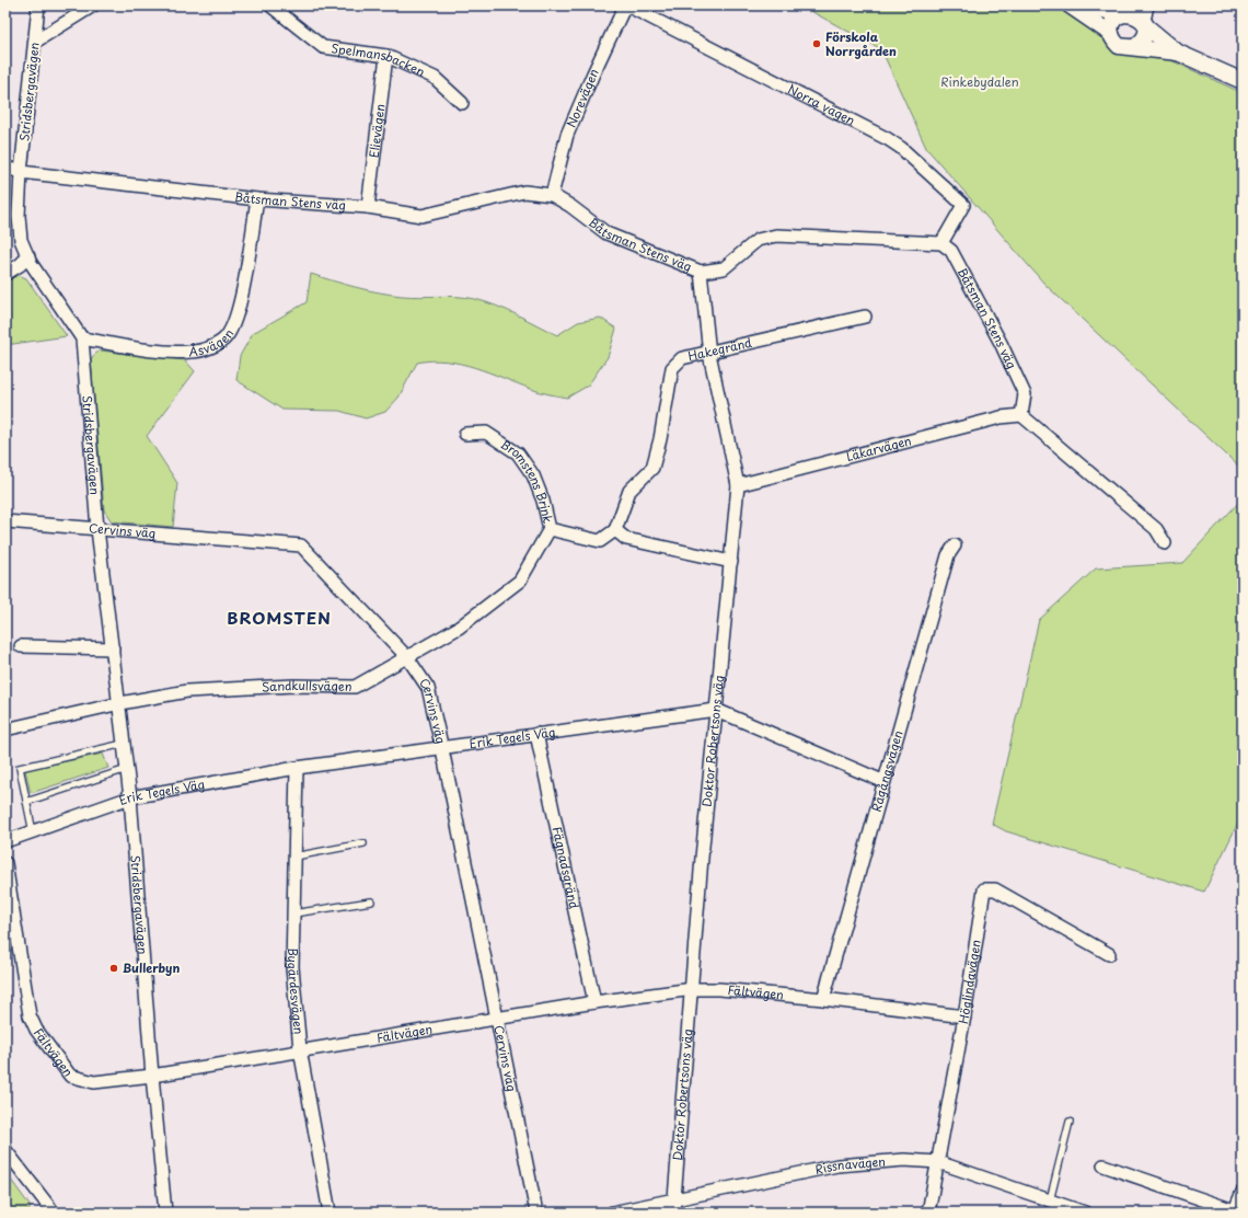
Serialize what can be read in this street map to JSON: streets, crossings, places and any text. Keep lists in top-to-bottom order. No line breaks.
{"streets":{"street":["Spelmansbacken","Stridsbergavägen","Norevägen","Norra vägen","Elievägen","Båtsman Stens väg","Åsvägen","Hakegränd","Läkarvägen","Bromstens Brink","Cervins väg","Sandkullsvägen","Erik Tegels Väg","Doktor Robertsons väg","Rågångsvägen","Fägnadsgränd","Höglindavägen","Bygärdesvägen","Fältvägen","Rissnavägen"]},"crossings":[["Spelmansbacken","Elievägen"],["Stridsbergavägen","Båtsman Stens väg"],["Stridsbergavägen","Åsvägen"],["Stridsbergavägen","Cervins väg"],["Stridsbergavägen","Sandkullsvägen"],["Stridsbergavägen","Erik Tegels Väg"],["Stridsbergavägen","Fältvägen"],["Norevägen","Norra vägen"],["Norevägen","Båtsman Stens väg"],["Norra vägen","Båtsman Stens väg"],["Elievägen","Båtsman Stens väg"],["Båtsman Stens väg","Åsvägen"],["Båtsman Stens väg","Läkarvägen"],["Båtsman Stens väg","Doktor Robertsons väg"],["Hakegränd","Bromstens Brink"],["Hakegränd","Doktor Robertsons väg"],["Läkarvägen","Doktor Robertsons väg"],["Bromstens Brink","Sandkullsvägen"],["Cervins väg","Sandkullsvägen"],["Cervins väg","Erik Tegels Väg"],["Cervins väg","Fältvägen"],["Erik Tegels Väg","Doktor Robertsons väg"],["Erik Tegels Väg","Fägnadsgränd"],["Erik Tegels Väg","Bygärdesvägen"],["Doktor Robertsons väg","Fältvägen"],["Doktor Robertsons väg","Rissnavägen"],["Rågångsvägen","Fältvägen"],["Fägnadsgränd","Fältvägen"],["Höglindavägen","Fältvägen"],["Höglindavägen","Rissnavägen"],["Bygärdesvägen","Fältvägen"]],"districts":["BROMSTEN"],"parks":["Rinkebydalen"],"places":["Förskola Norrgården","Bullerbyn"]}
